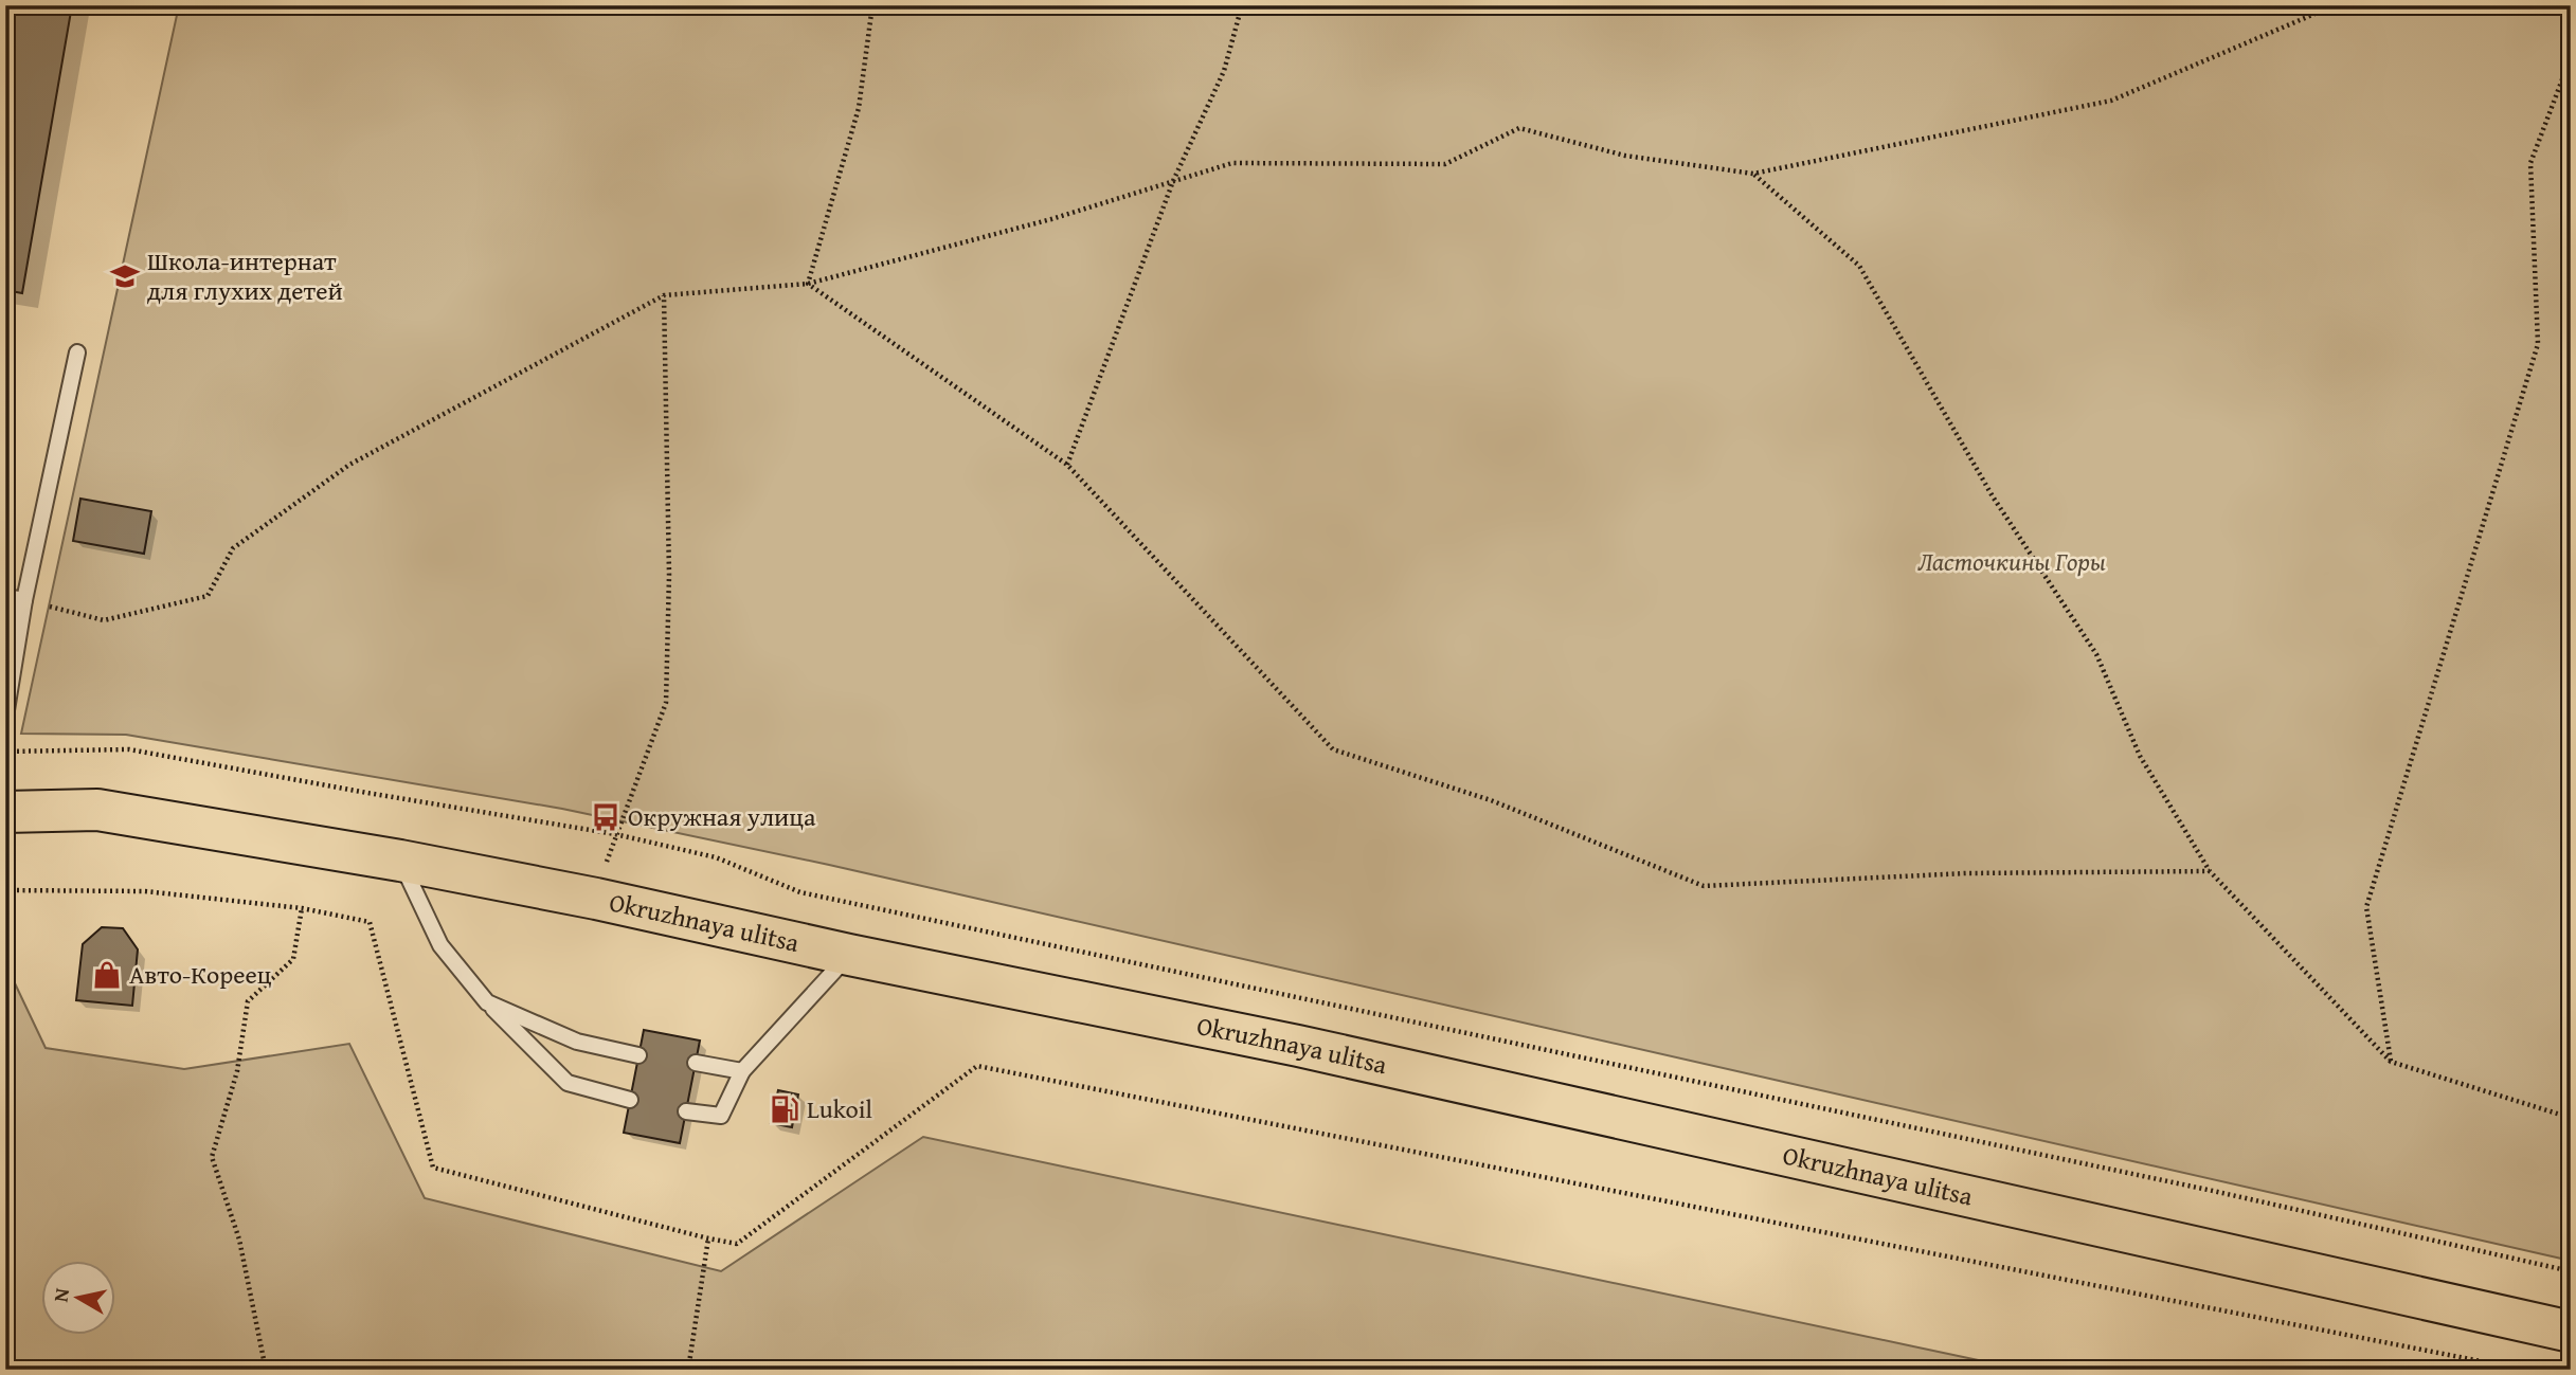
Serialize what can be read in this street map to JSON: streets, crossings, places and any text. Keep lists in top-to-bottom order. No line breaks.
{"streets":{"main road":["Okruzhnaya ulitsa"]},"parks":["Ласточкины Горы"],"places":{"school or university":["Школа-интернат для глухих детей"],"bus stop":["Окружная улица"],"shop":["Авто-Кореец"],"fuel station":["Lukoil"]},"north":"left"}
